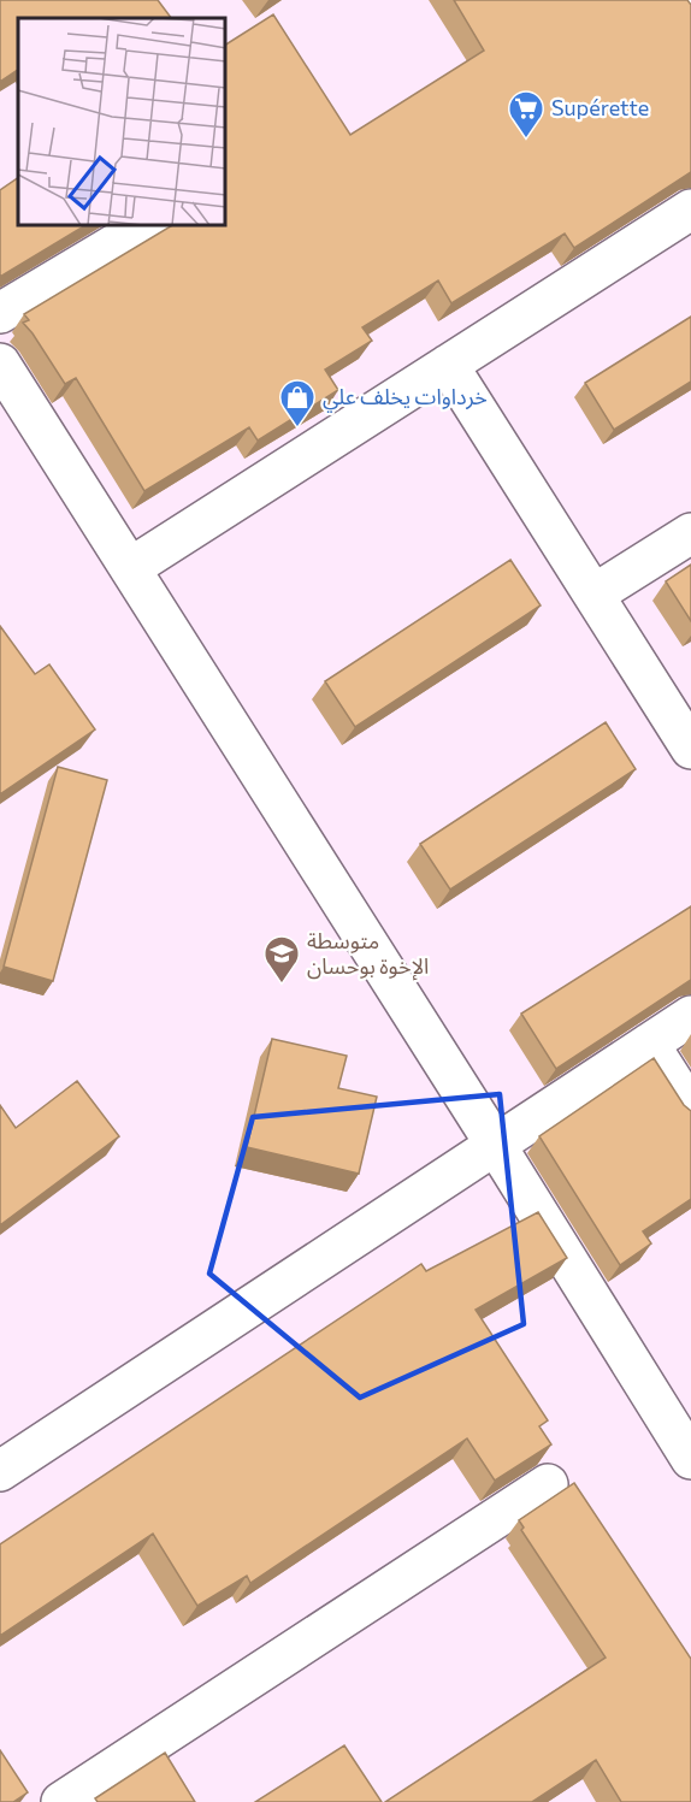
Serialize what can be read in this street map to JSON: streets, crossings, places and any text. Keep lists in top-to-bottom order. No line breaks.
{"places":{"supermarket":["Supérette"],"shop":["خرداوات يخلف علي"],"school or university":["متوسطة الإخوة بوحسان"]}}
